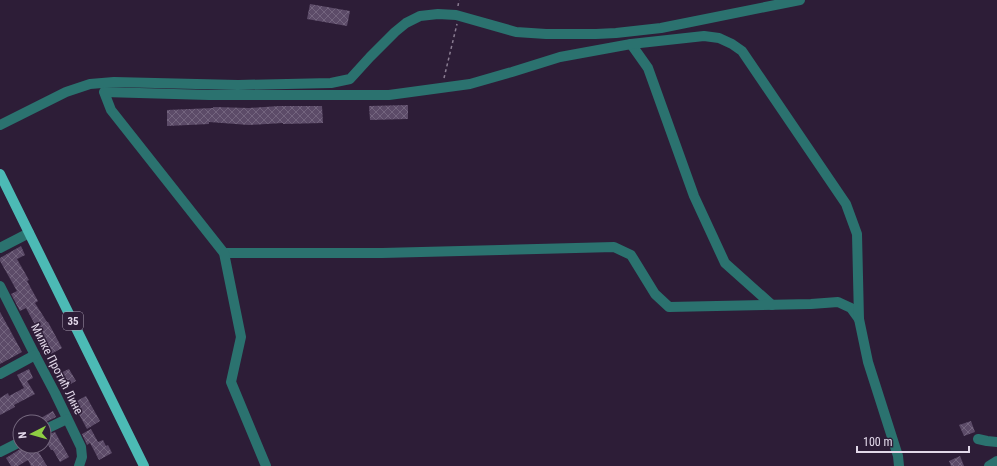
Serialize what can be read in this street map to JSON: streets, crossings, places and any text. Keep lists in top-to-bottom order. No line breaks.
{"streets":{"main road":["35"],"street":["Милке Протић Лине"]},"scale_bar":"100 m","north":"left"}
